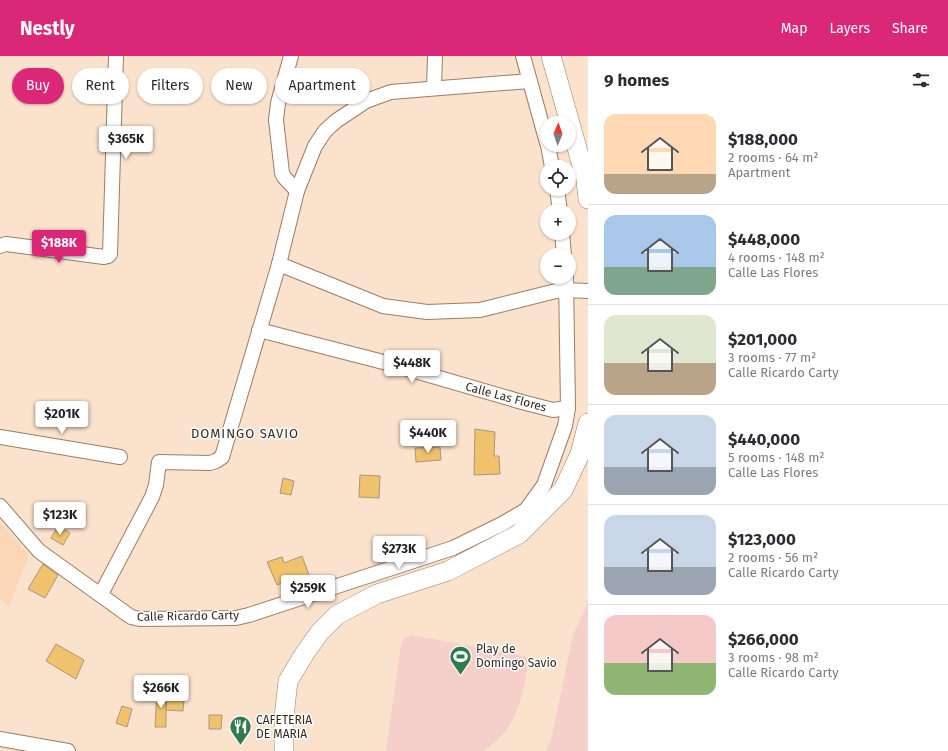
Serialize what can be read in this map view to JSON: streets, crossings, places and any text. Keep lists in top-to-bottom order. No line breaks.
{"streets":{"street":["Calle Las Flores","Calle Ricardo Carty"]},"crossings":[["Calle Las Flores","Calle Ricardo Carty"]],"districts":["DOMINGO SAVIO"],"places":{"sports":["Play de Domingo Savio"],"restaurant":["CAFETERIA DE MARIA"]},"north":"top","page":{"header":"Nestly","nav":["Map","Layers","Share"],"heading":"9 homes","chip":["Buy","Rent","Filters","New","Apartment"],"list":[{"name":"$188,000","note":"2 rooms · 64 m² · Apartment"},{"name":"$448,000","note":"4 rooms · 148 m² · Calle Las Flores"},{"name":"$201,000","note":"3 rooms · 77 m² · Calle Ricardo Carty"},{"name":"$440,000","note":"5 rooms · 148 m² · Calle Las Flores"},{"name":"$123,000","note":"2 rooms · 56 m² · Calle Ricardo Carty"},{"name":"$266,000","note":"3 rooms · 98 m² · Calle Ricardo Carty"}],"map_buttons":["+","−"],"price":["$365K","$188K","$448K","$201K","$440K","$123K","$273K","$259K","$266K"]}}
